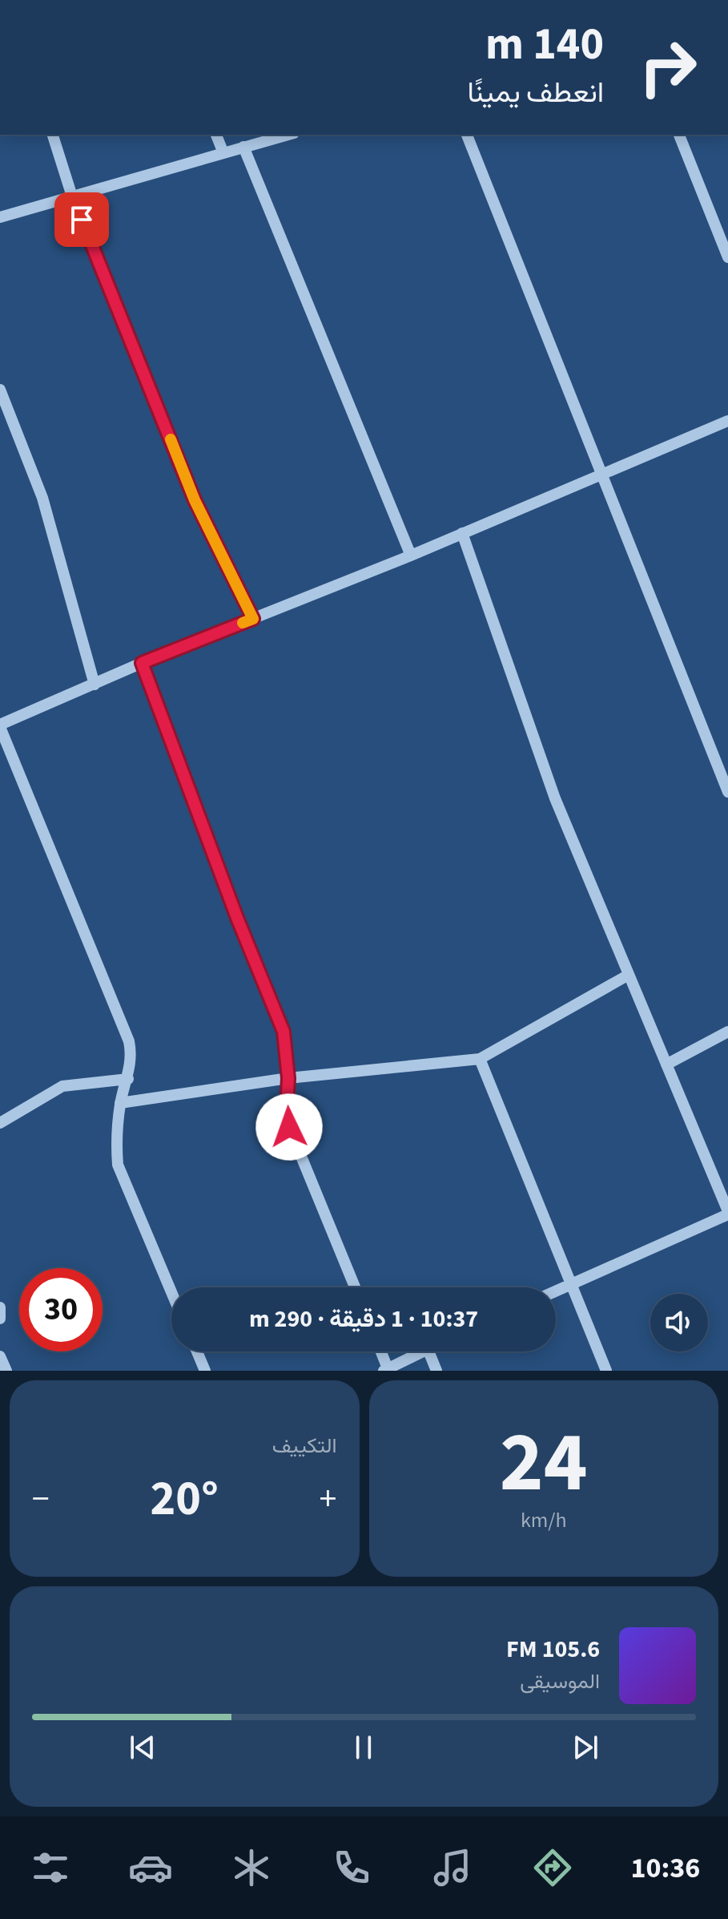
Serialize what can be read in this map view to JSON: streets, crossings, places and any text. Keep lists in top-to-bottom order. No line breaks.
{"page":{"turn":["140 m","انعطف يمينًا"],"limit":"30","trip":"10:37 · 1 دقيقة · 290 m","tile":[["24","km/h"],"التكييف"],"heat":["−","20°","+"],"song":["105.6 FM","الموسيقى"],"tabs":"10:36"}}
